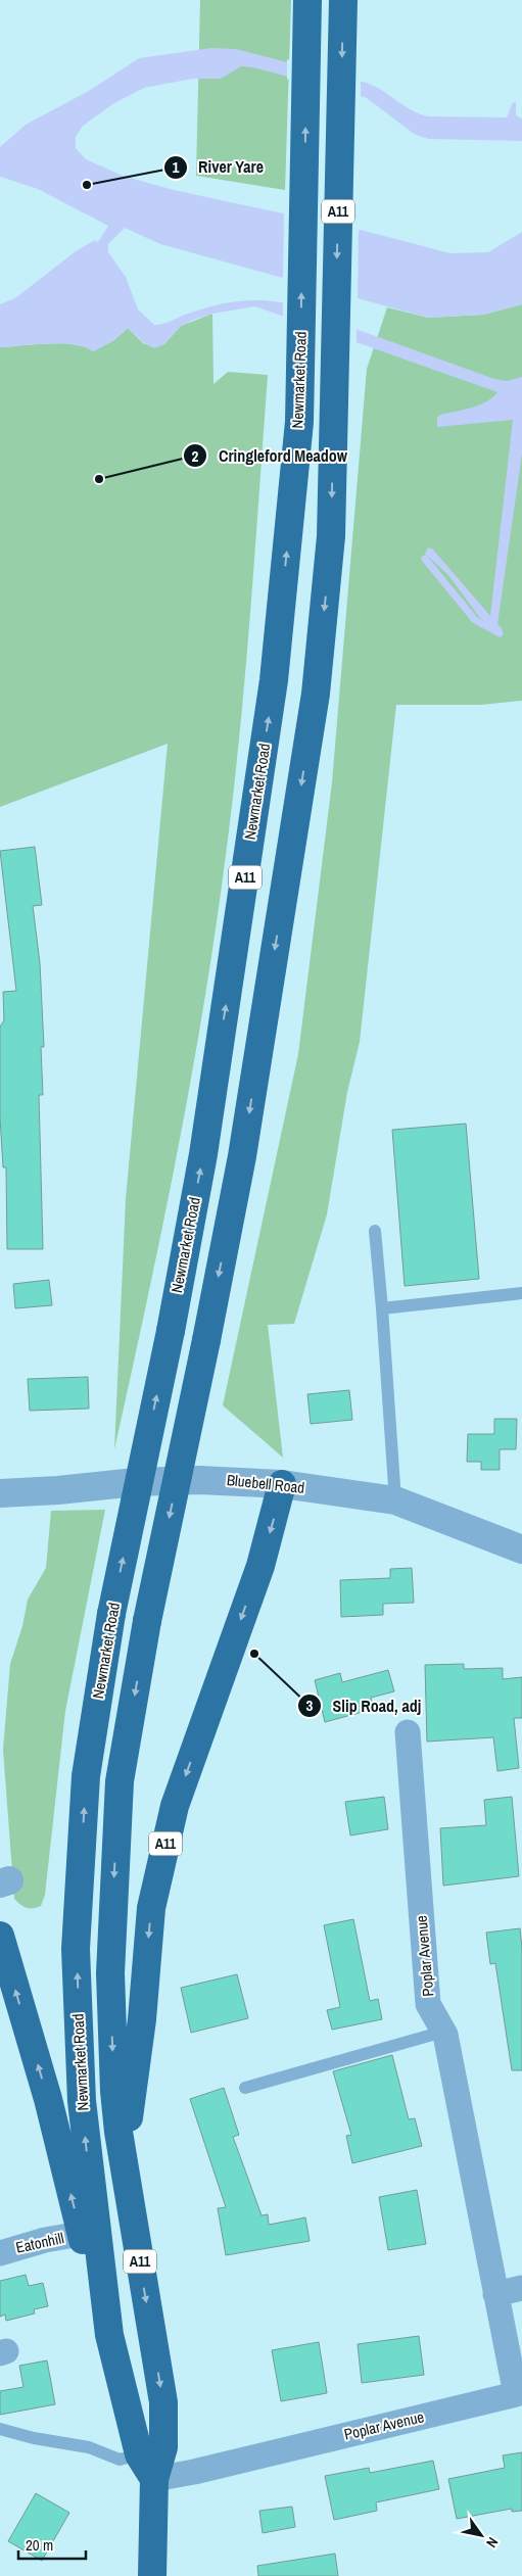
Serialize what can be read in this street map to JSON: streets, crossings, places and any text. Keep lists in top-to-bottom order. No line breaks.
{"streets":{"highway":["A11","Newmarket Road"],"street":["Bluebell Road","Poplar Avenue","Eatonhill"]},"crossings":[["A11","Newmarket Road"],["A11","Bluebell Road"],["Newmarket Road","Poplar Avenue"]],"places":["River Yare","Cringleford Meadow","Slip Road, adj"],"scale_bar":"20 m","north":"bottom right"}
